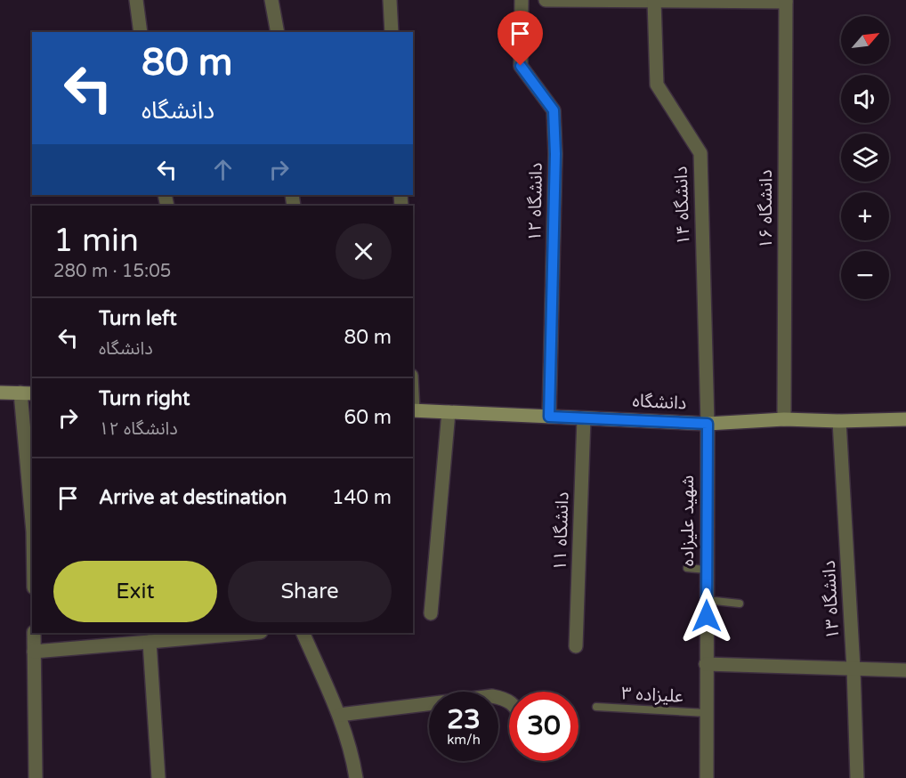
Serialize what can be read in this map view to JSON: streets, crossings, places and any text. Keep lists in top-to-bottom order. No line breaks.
{"streets":{"main road":["دانشگاه"],"street":["دانشگاه ۱۲","دانشگاه ۱۴","دانشگاه ۱۶","شهید علیزاده","دانشگاه ۱۱","دانشگاه ۱۳"],"lane":["علیزاده ۳"]},"crossings":[["دانشگاه ۱۲","دانشگاه"],["دانشگاه ۱۴","دانشگاه"],["دانشگاه ۱۴","شهید علیزاده"],["دانشگاه ۱۶","دانشگاه"],["دانشگاه","شهید علیزاده"],["دانشگاه","دانشگاه ۱۱"],["دانشگاه","دانشگاه ۱۳"],["شهید علیزاده","علیزاده ۳"]],"north":"top right","page":{"map_buttons":["+","−"],"turn":["80 m","دانشگاه"],"heading":["1 min","280 m · 15:05"],"list":[{"name":"Turn left","note":"دانشگاه","value":"80 m"},{"name":"Turn right","note":"دانشگاه ۱۲","value":"60 m"},{"name":"Arrive at destination","value":"140 m"}],"buttons":["Exit","Share"],"speed":"23 km/h","limit":"30"}}
